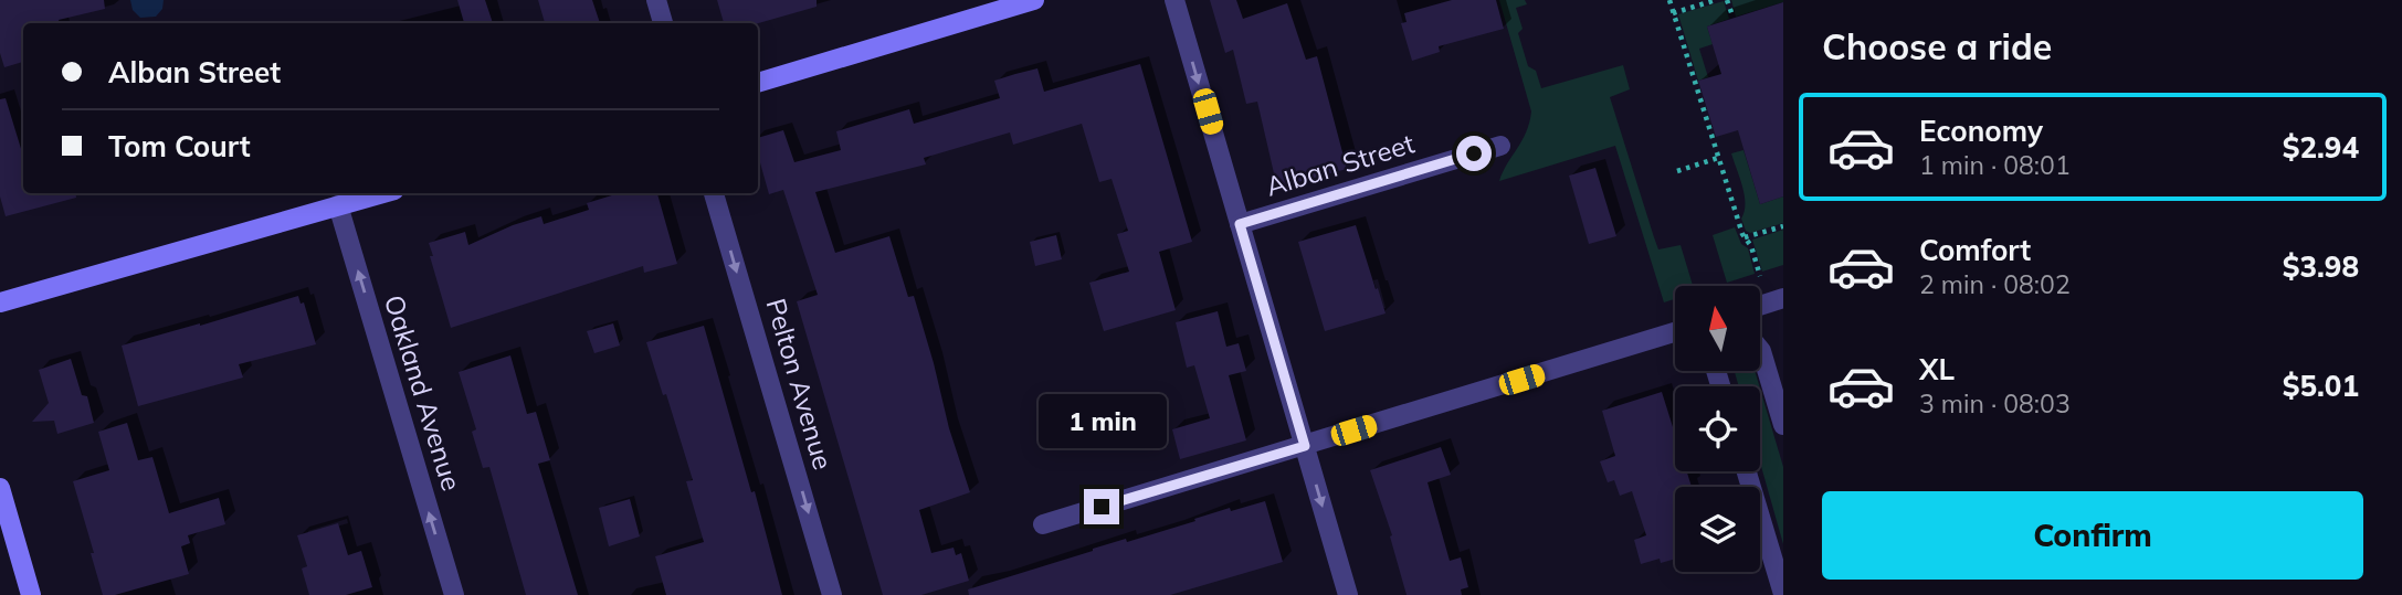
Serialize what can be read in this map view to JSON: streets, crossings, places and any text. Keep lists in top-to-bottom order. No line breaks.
{"streets":{"street":["Alban Street","Pelton Avenue","Oakland Avenue"]},"one_way":["Pelton Avenue","Oakland Avenue"],"north":"top","page":{"heading":"Choose a ride","banner":["Alban Street","Tom Court"],"list":[{"name":"Economy","note":"1 min · 08:01","value":"$2.94"},{"name":"Comfort","note":"2 min · 08:02","value":"$3.98"},{"name":"XL","note":"3 min · 08:03","value":"$5.01"}],"bubble":"1 min","buttons":"Confirm"}}
